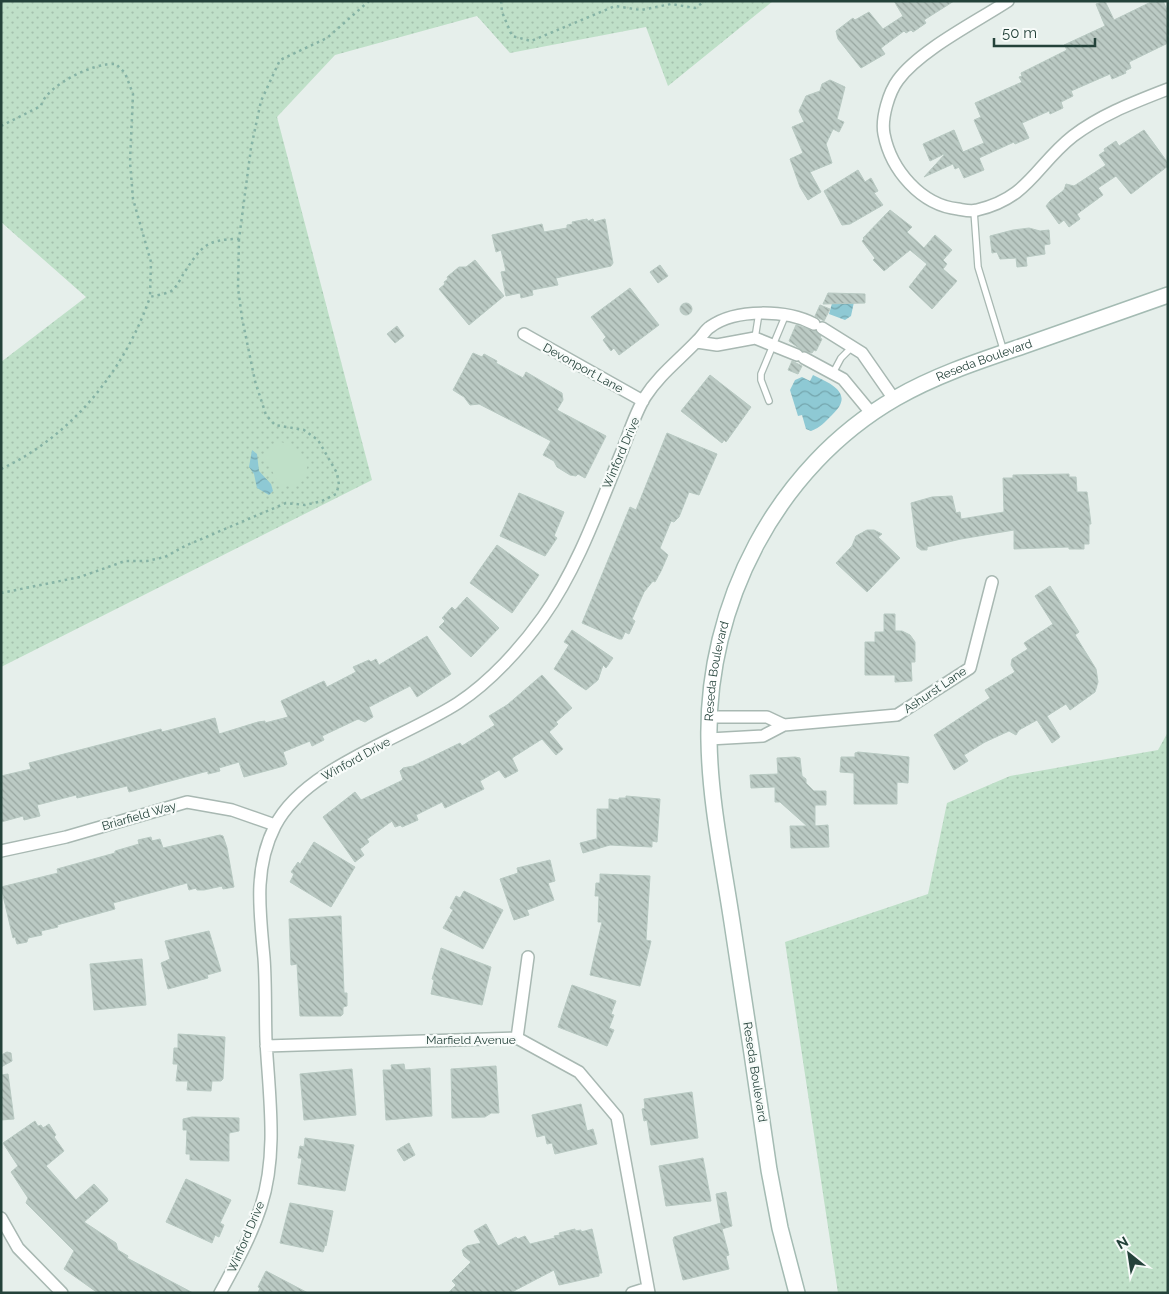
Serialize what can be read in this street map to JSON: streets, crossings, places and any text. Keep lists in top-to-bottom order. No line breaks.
{"streets":{"main road":["Reseda Boulevard"],"street":["Devonport Lane","Winford Drive","Ashurst Lane","Briarfield Way","Marfield Avenue"]},"crossings":[["Reseda Boulevard","Winford Drive"],["Reseda Boulevard","Ashurst Lane"],["Devonport Lane","Winford Drive"],["Winford Drive","Briarfield Way"],["Winford Drive","Marfield Avenue"]],"scale_bar":"50 m","north":"top left"}
